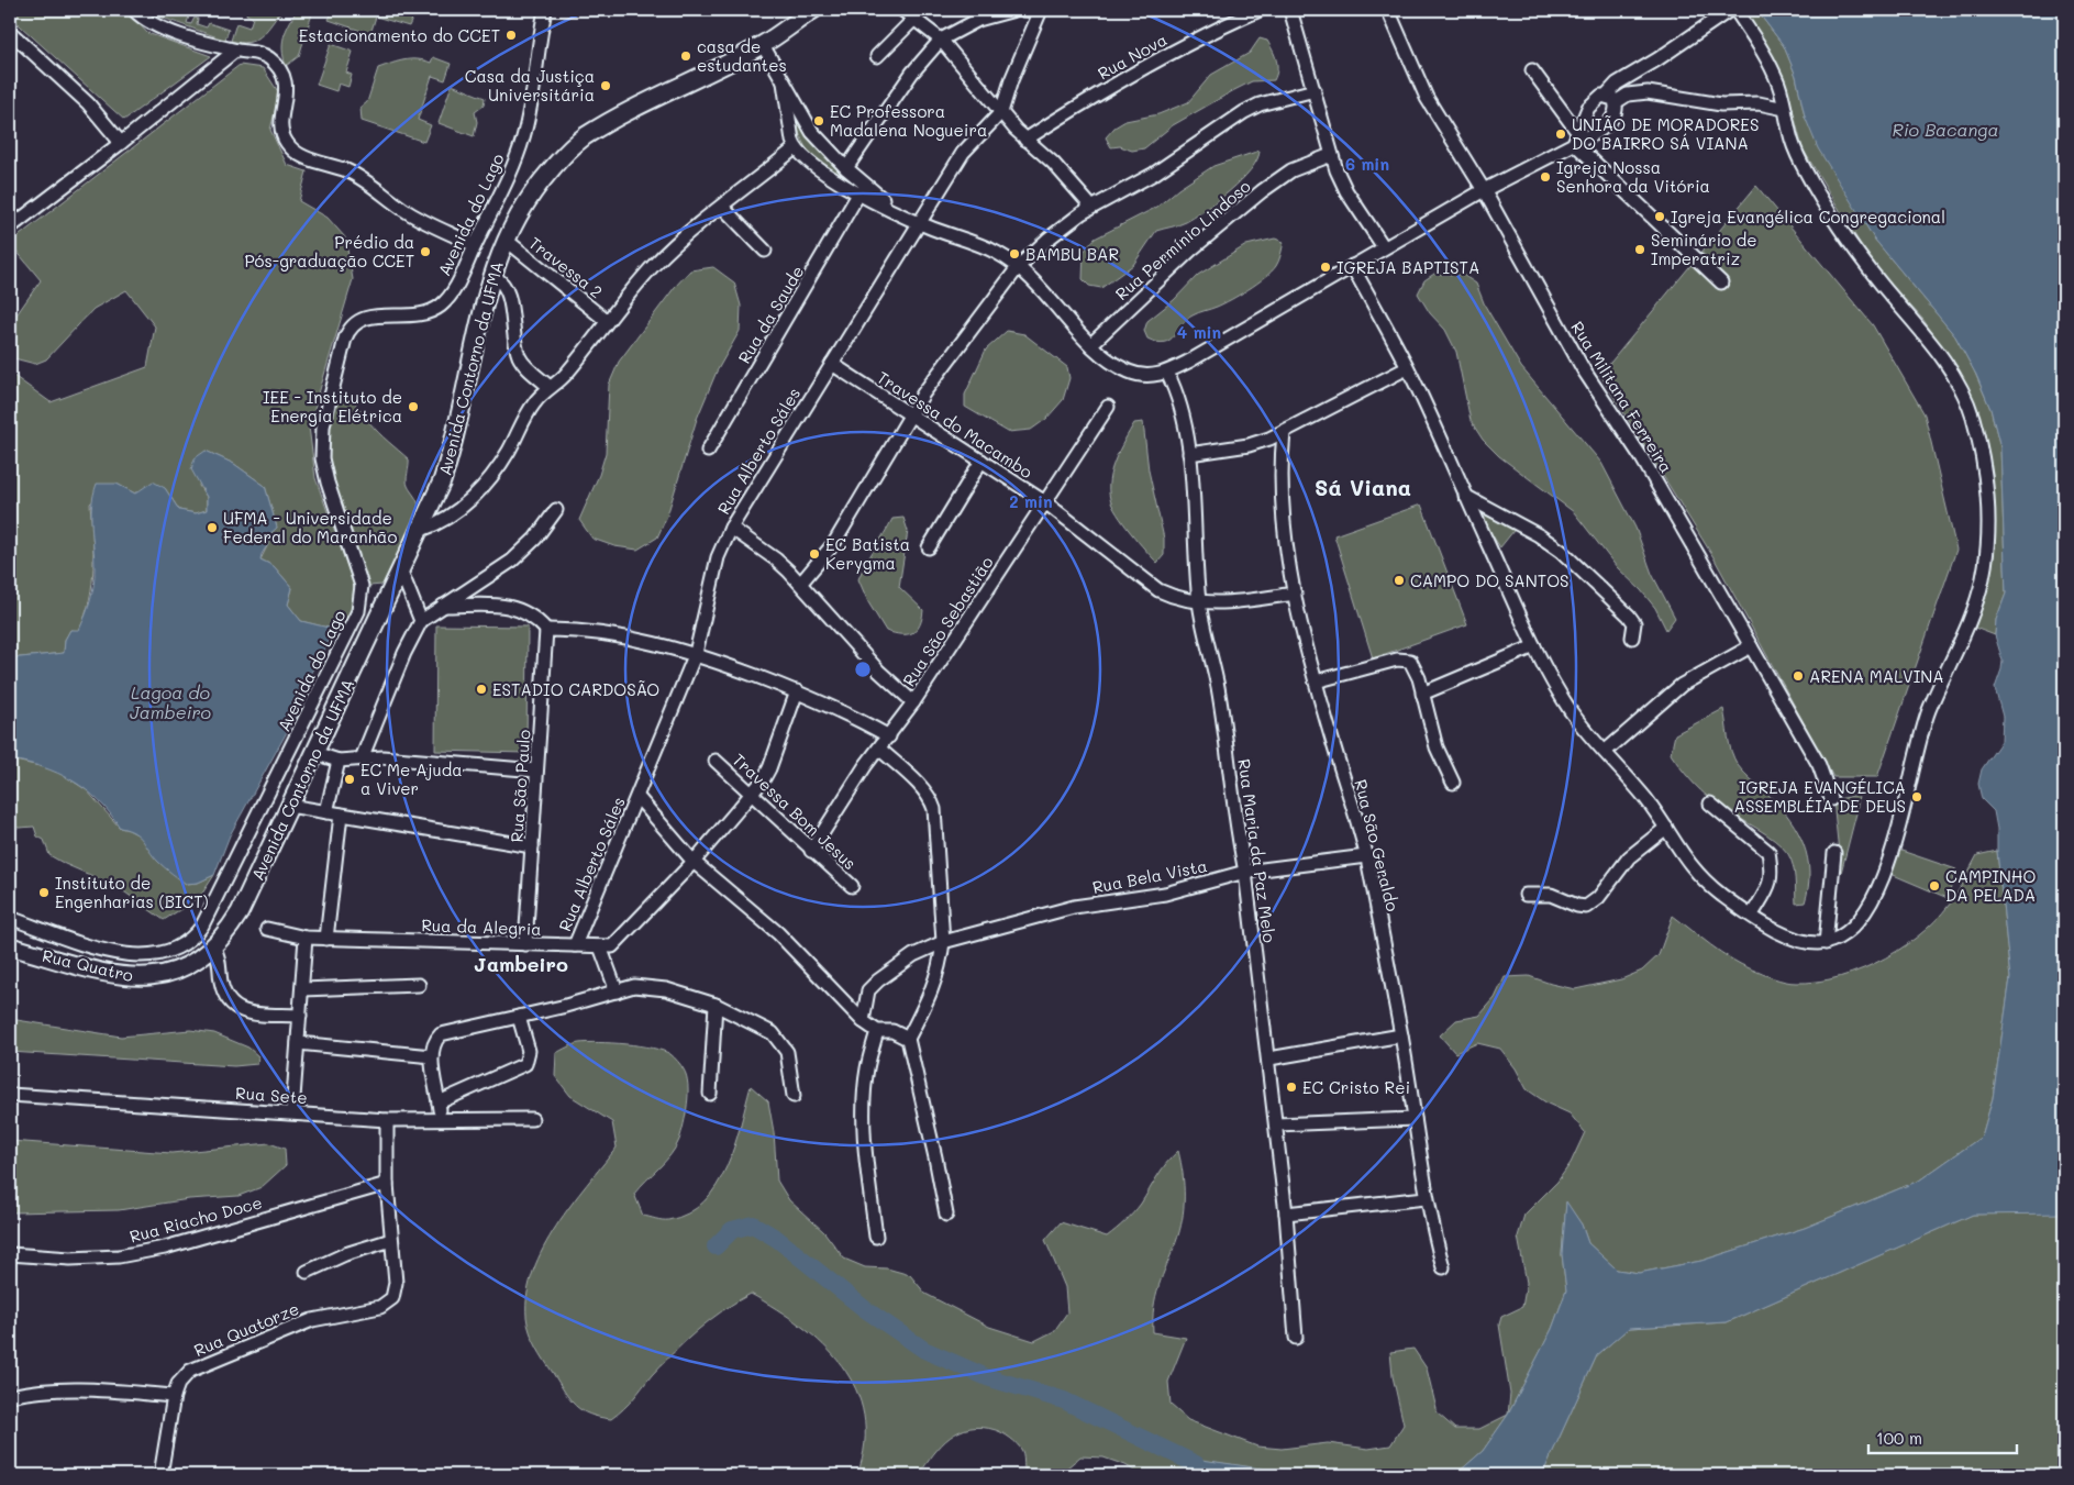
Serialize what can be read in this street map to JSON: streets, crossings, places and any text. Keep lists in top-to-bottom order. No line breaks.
{"streets":{"main road":["Avenida Contorno da UFMA","Rua Quatro"],"street":["Rua Nova","Avenida do Lago","Rua Permínio Lindoso","Travessa 2","Rua da Saude","Rua Militana Ferreira","Travessa do Macambo","Rua Alberto Sáles","Rua São Sebastião","Rua São Paulo","Travessa Bom Jesus","Rua São Geraldo","Rua Maria da Paz Melo","Rua Bela Vista","Rua da Alegria","Rua Sete","Rua Riacho Doce","Rua Quatorze"]},"crossings":[["Travessa 2","Avenida Contorno da UFMA"],["Avenida Contorno da UFMA","Rua Quatro"],["Travessa do Macambo","Rua Alberto Sáles"],["Travessa do Macambo","Rua São Sebastião"],["Travessa do Macambo","Rua São Geraldo"],["Travessa do Macambo","Rua Maria da Paz Melo"],["Rua Alberto Sáles","Rua da Alegria"],["Rua São Sebastião","Travessa Bom Jesus"],["Rua São Paulo","Rua da Alegria"],["Travessa Bom Jesus","Rua da Alegria"],["Rua São Geraldo","Rua Bela Vista"],["Rua Maria da Paz Melo","Rua Bela Vista"]],"districts":["Sá Viana","Jambeiro"],"water":["Rio Bacanga","Lagoa do Jambeiro"],"places":["Estacionamento do CCET","casa de estudantes","Casa da Justiça Universitária","EC Professora Madalena Nogueira","UNIÃO DE MORADORES DO BAIRRO SÁ VIANA","Igreja Nossa Senhora da Vitória","Igreja Evangélica Congregacional","Seminário de Imperatriz","Prédio da Pós-graduação CCET","BAMBU BAR","IGREJA BAPTISTA","IEE - Instituto de Energia Elétrica","UFMA - Universidade Federal do Maranhão","EC Batista Kerygma","CAMPO DO SANTOS","ARENA MALVINA","ESTADIO CARDOSÃO","EC Me Ajuda a Viver","IGREJA EVANGÉLICA ASSEMBLÉIA DE DEUS","CAMPINHO DA PELADA","Instituto de Engenharias (BICT)","EC Cristo Rei"],"scale_bar":"100 m","rings":["6 min","4 min","2 min"]}
